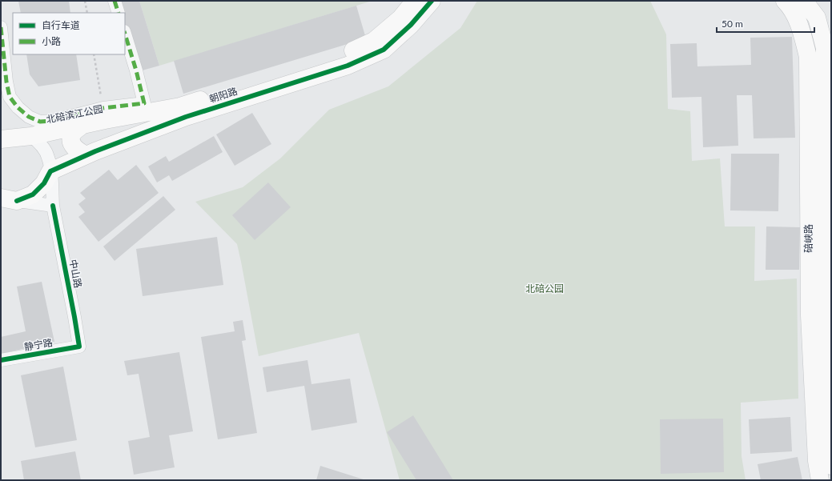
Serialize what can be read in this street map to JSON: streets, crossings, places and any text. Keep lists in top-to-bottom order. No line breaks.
{"streets":{"street":["朝阳路","北碚滨江公园","碚峡路","中山路","静宁路"]},"crossings":[["朝阳路","中山路"],["中山路","静宁路"]],"parks":["北碚公园"],"legend":["自行车道","小路"],"scale_bar":"50 m"}
